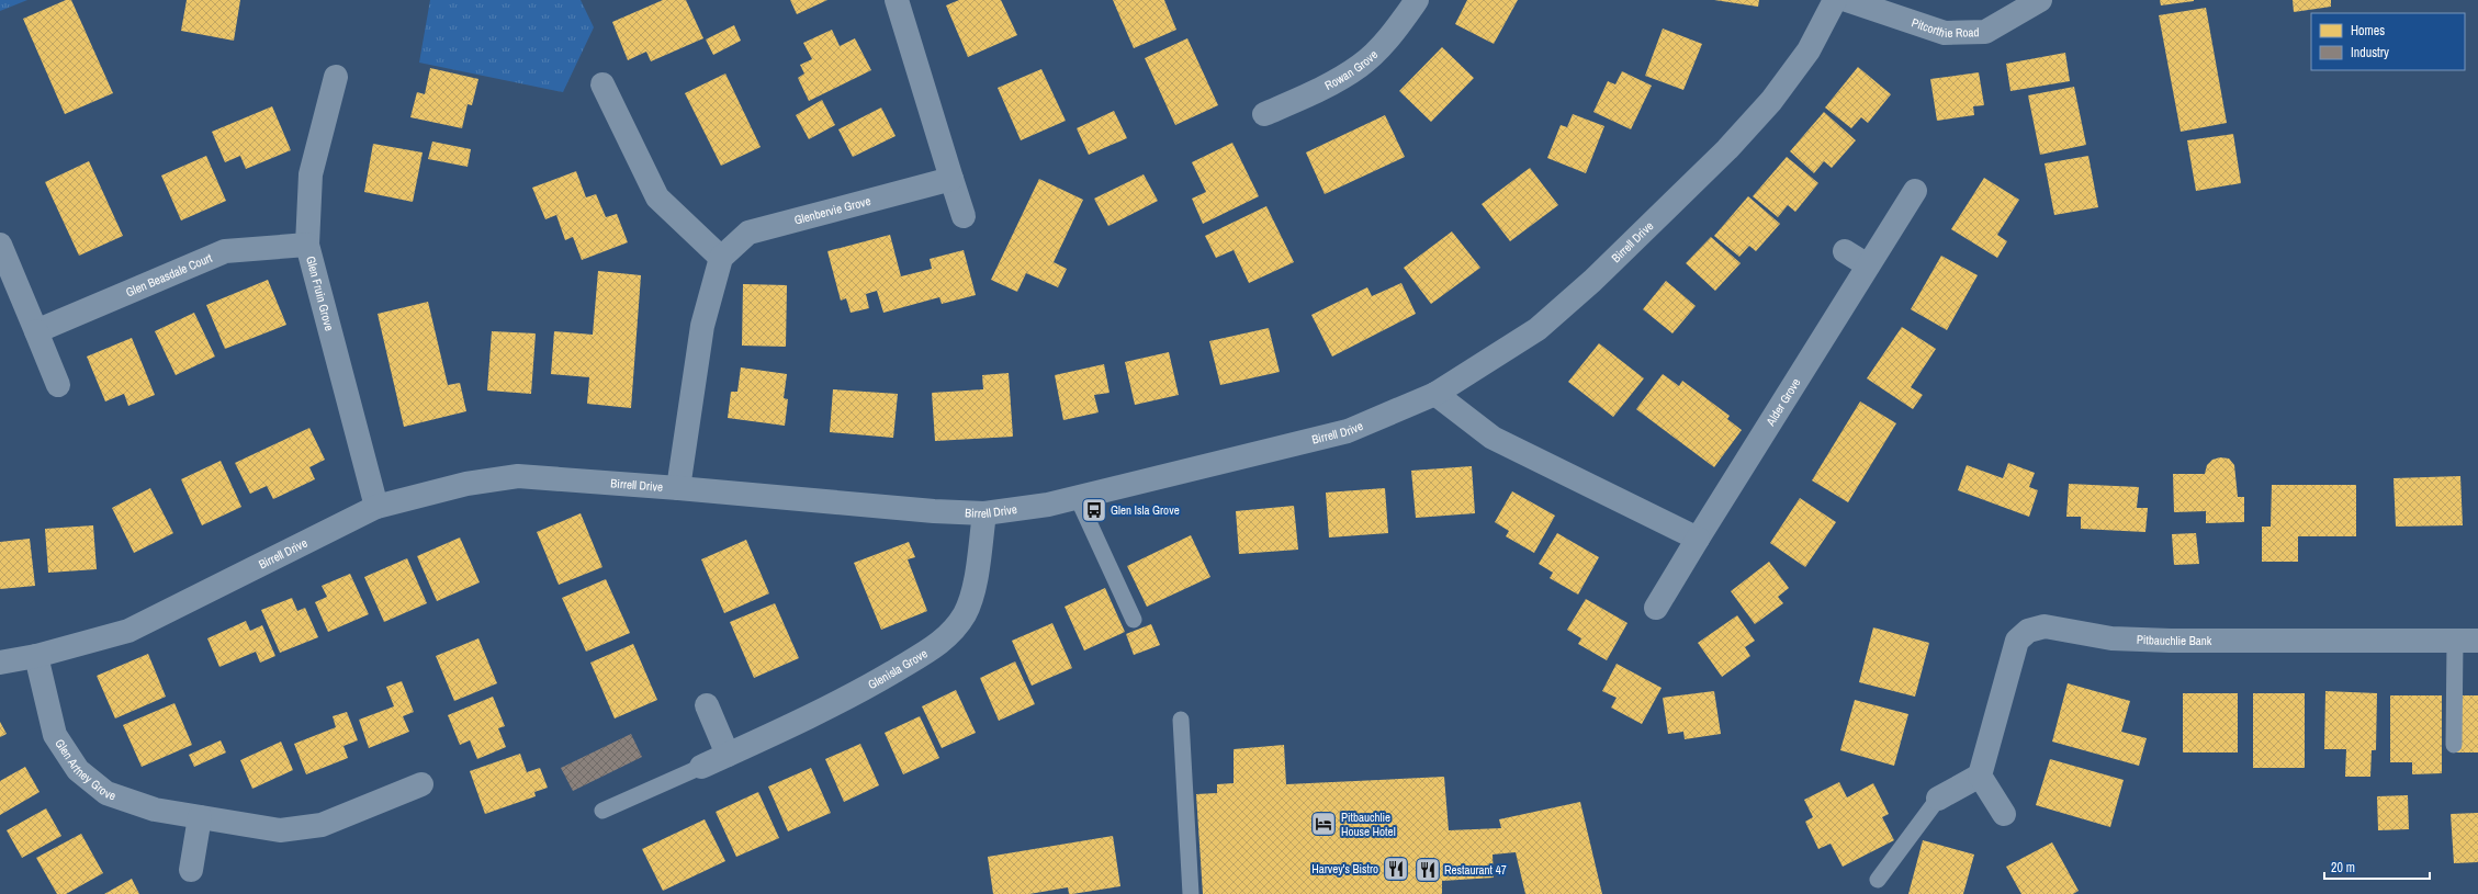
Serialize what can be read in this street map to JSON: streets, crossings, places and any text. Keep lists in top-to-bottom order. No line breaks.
{"streets":{"street":["Pitcorthie Road","Rowan Grove","Glenbervie Grove","Birrell Drive","Glen Beasdale Court","Glen Fruin Grove","Alder Grove","Pitbauchlie Bank","Glenisla Grove","Glen Artney Grove"]},"crossings":[["Birrell Drive","Glen Fruin Grove"],["Birrell Drive","Glenisla Grove"],["Birrell Drive","Glen Artney Grove"],["Glen Beasdale Court","Glen Fruin Grove"]],"places":{"bus stop":["Glen Isla Grove"],"hotel":["Pitbauchlie House Hotel"],"restaurant":["Harvey's Bistro","Restaurant 47"]},"legend":["Homes","Industry"],"scale_bar":"20 m"}
